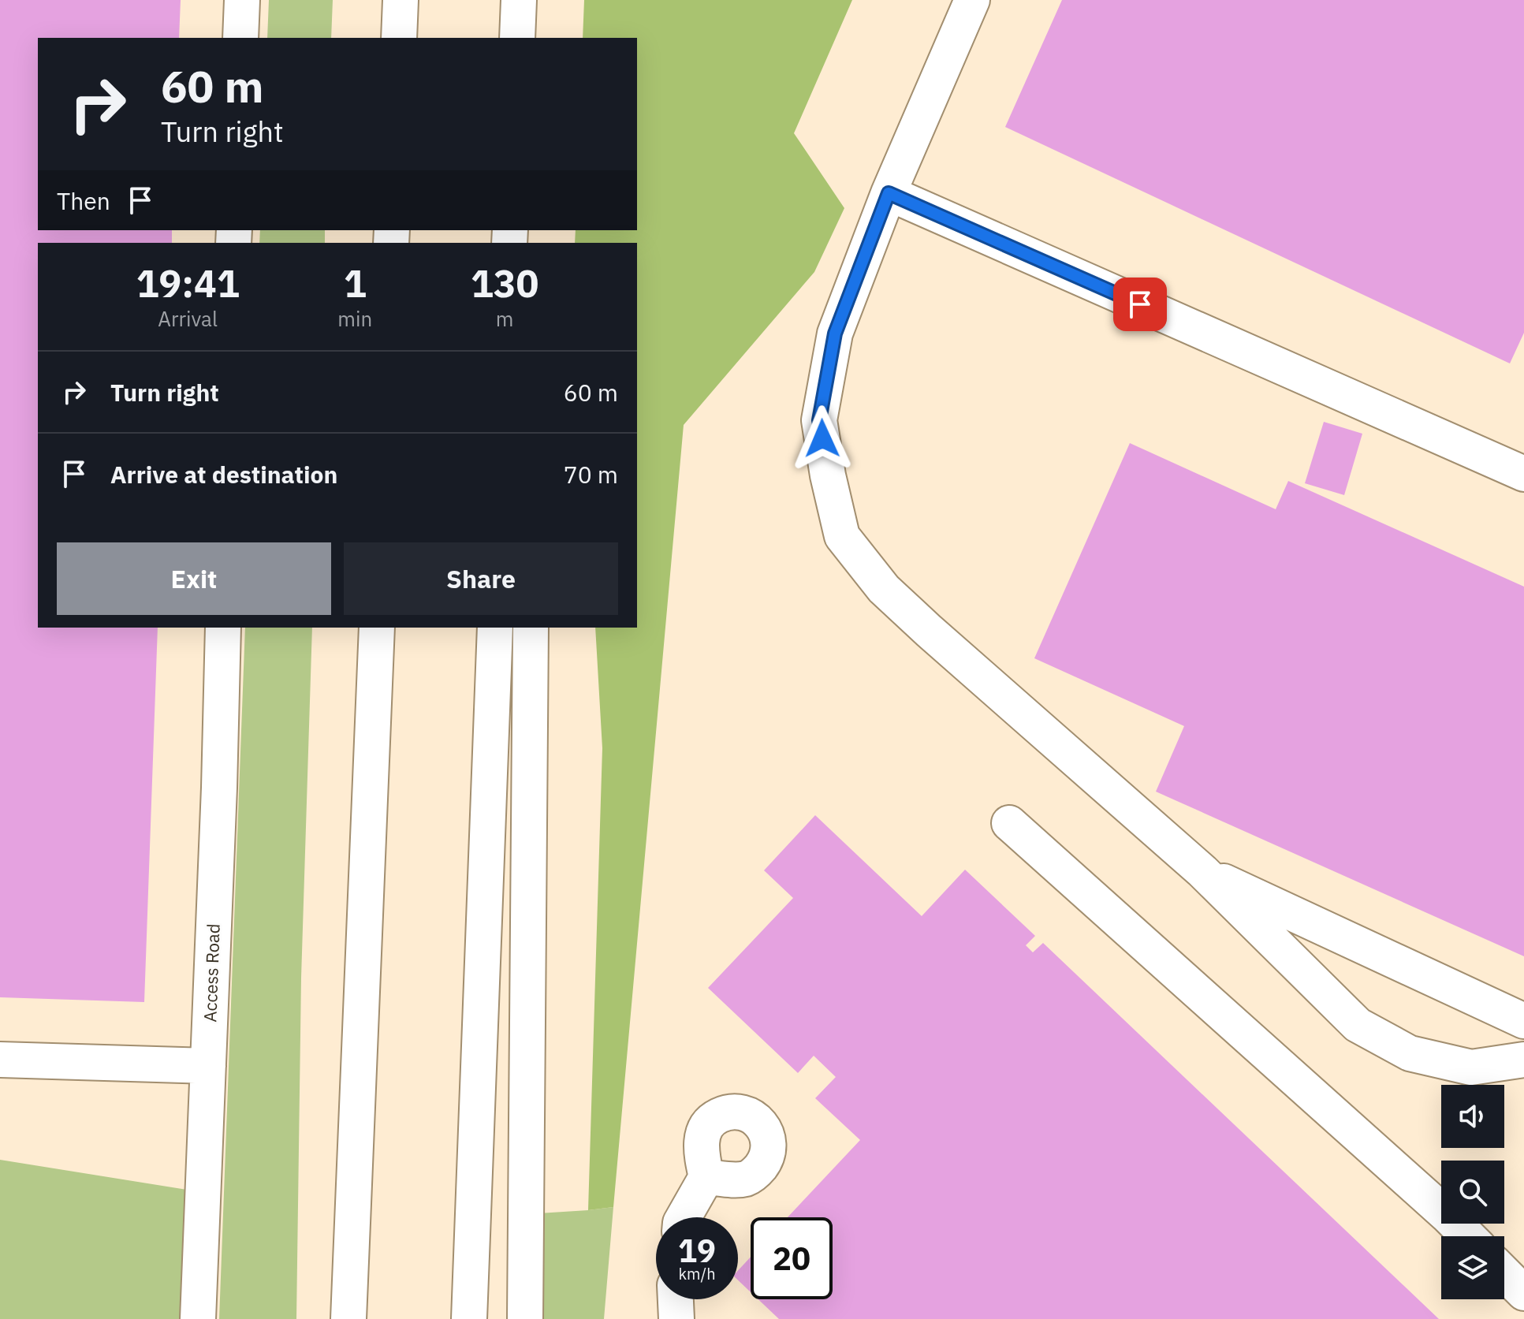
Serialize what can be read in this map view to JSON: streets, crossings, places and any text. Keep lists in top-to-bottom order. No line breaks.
{"streets":{"main road":["Access Road"]},"page":{"turn":["60 m","Turn right"],"then":"Then","eta":["19:41","Arrival","1","min","130","m"],"list":[{"name":"Turn right","value":"60 m"},{"name":"Arrive at destination","value":"70 m"}],"buttons":["Exit","Share"],"speed":"19 km/h","limit":"20"}}
